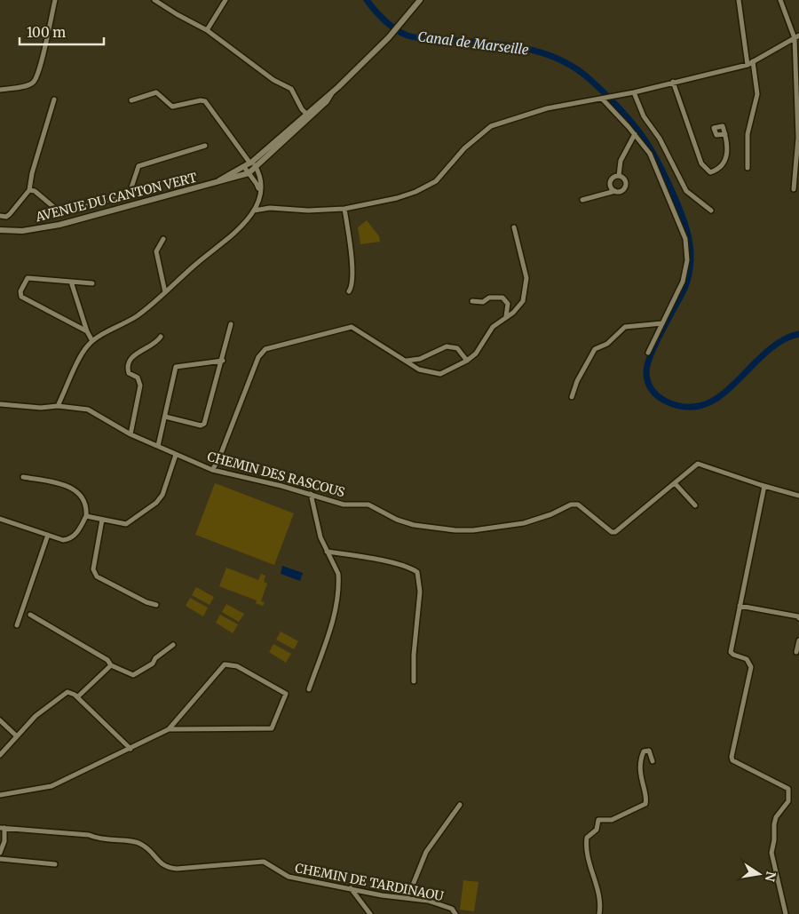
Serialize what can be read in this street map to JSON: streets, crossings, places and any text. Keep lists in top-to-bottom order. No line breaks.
{"streets":{"street":["AVENUE DU CANTON VERT","CHEMIN DES RASCOUS","CHEMIN DE TARDINAOU"]},"water":["Canal de Marseille"],"scale_bar":"100 m","north":"right"}
